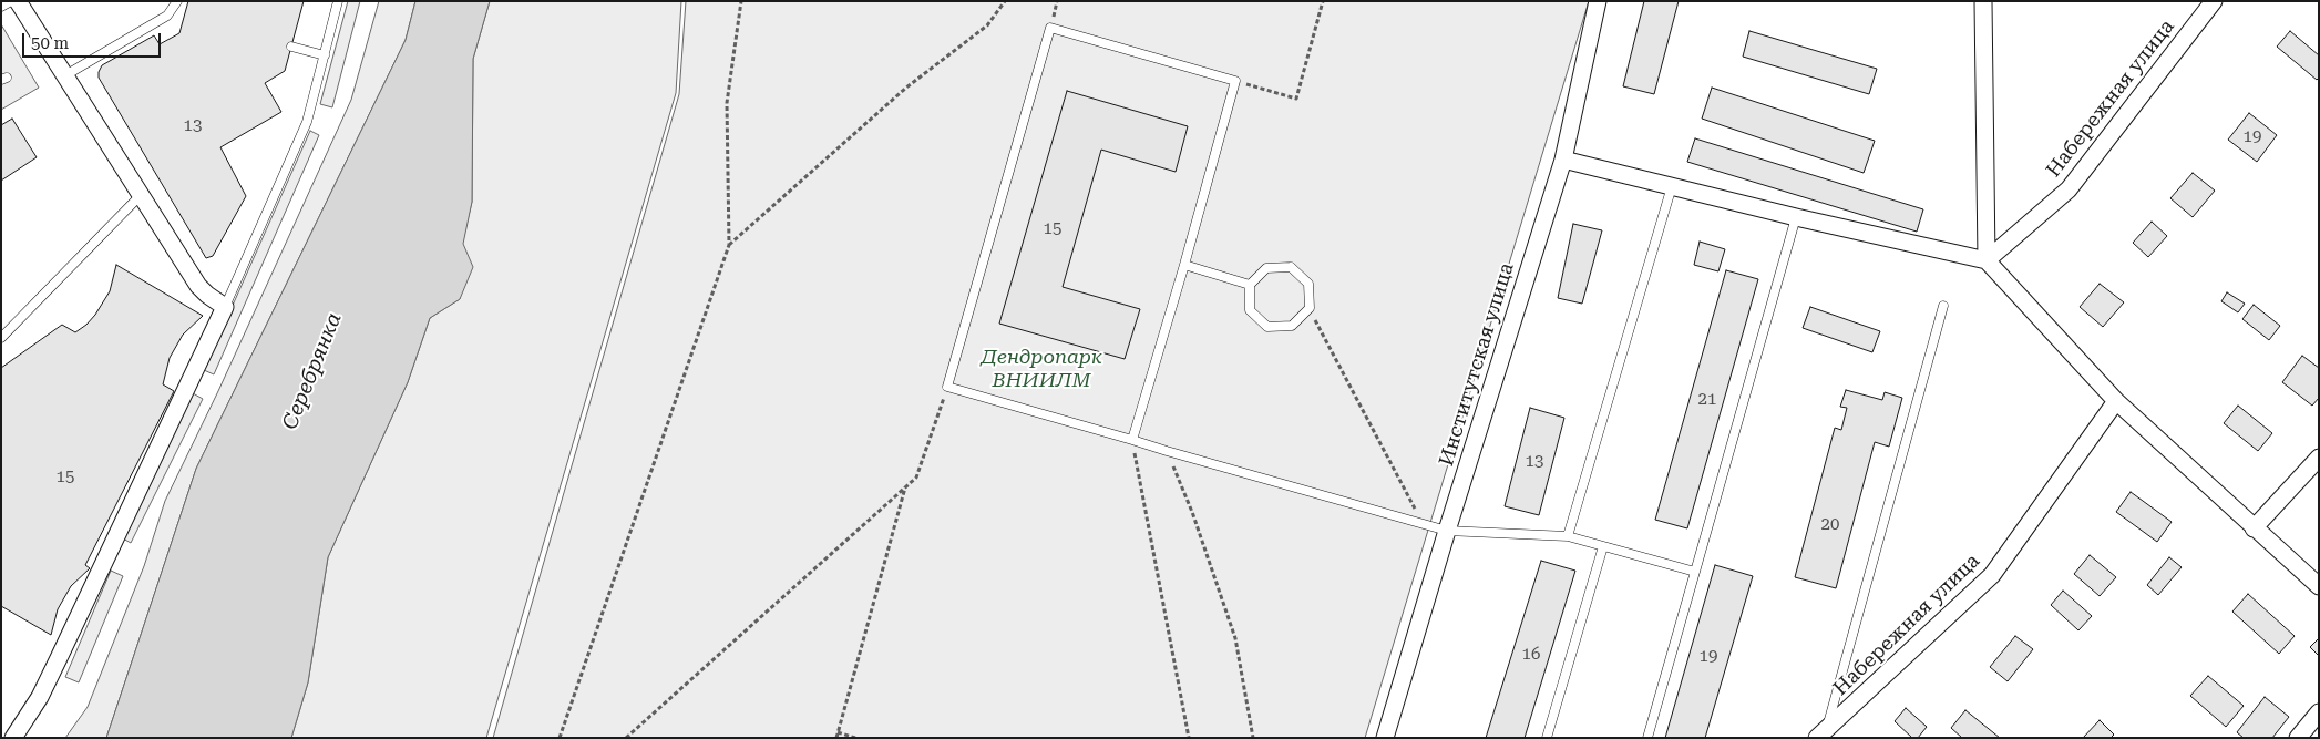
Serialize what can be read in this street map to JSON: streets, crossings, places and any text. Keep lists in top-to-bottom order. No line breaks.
{"streets":{"street":["Набережная улица","Институтская улица"]},"water":["Серебрянка"],"parks":["Дендропарк ВНИИЛМ"],"house_numbers":["13","19","15","21","13","15","20","16","19"],"scale_bar":"50 m"}
